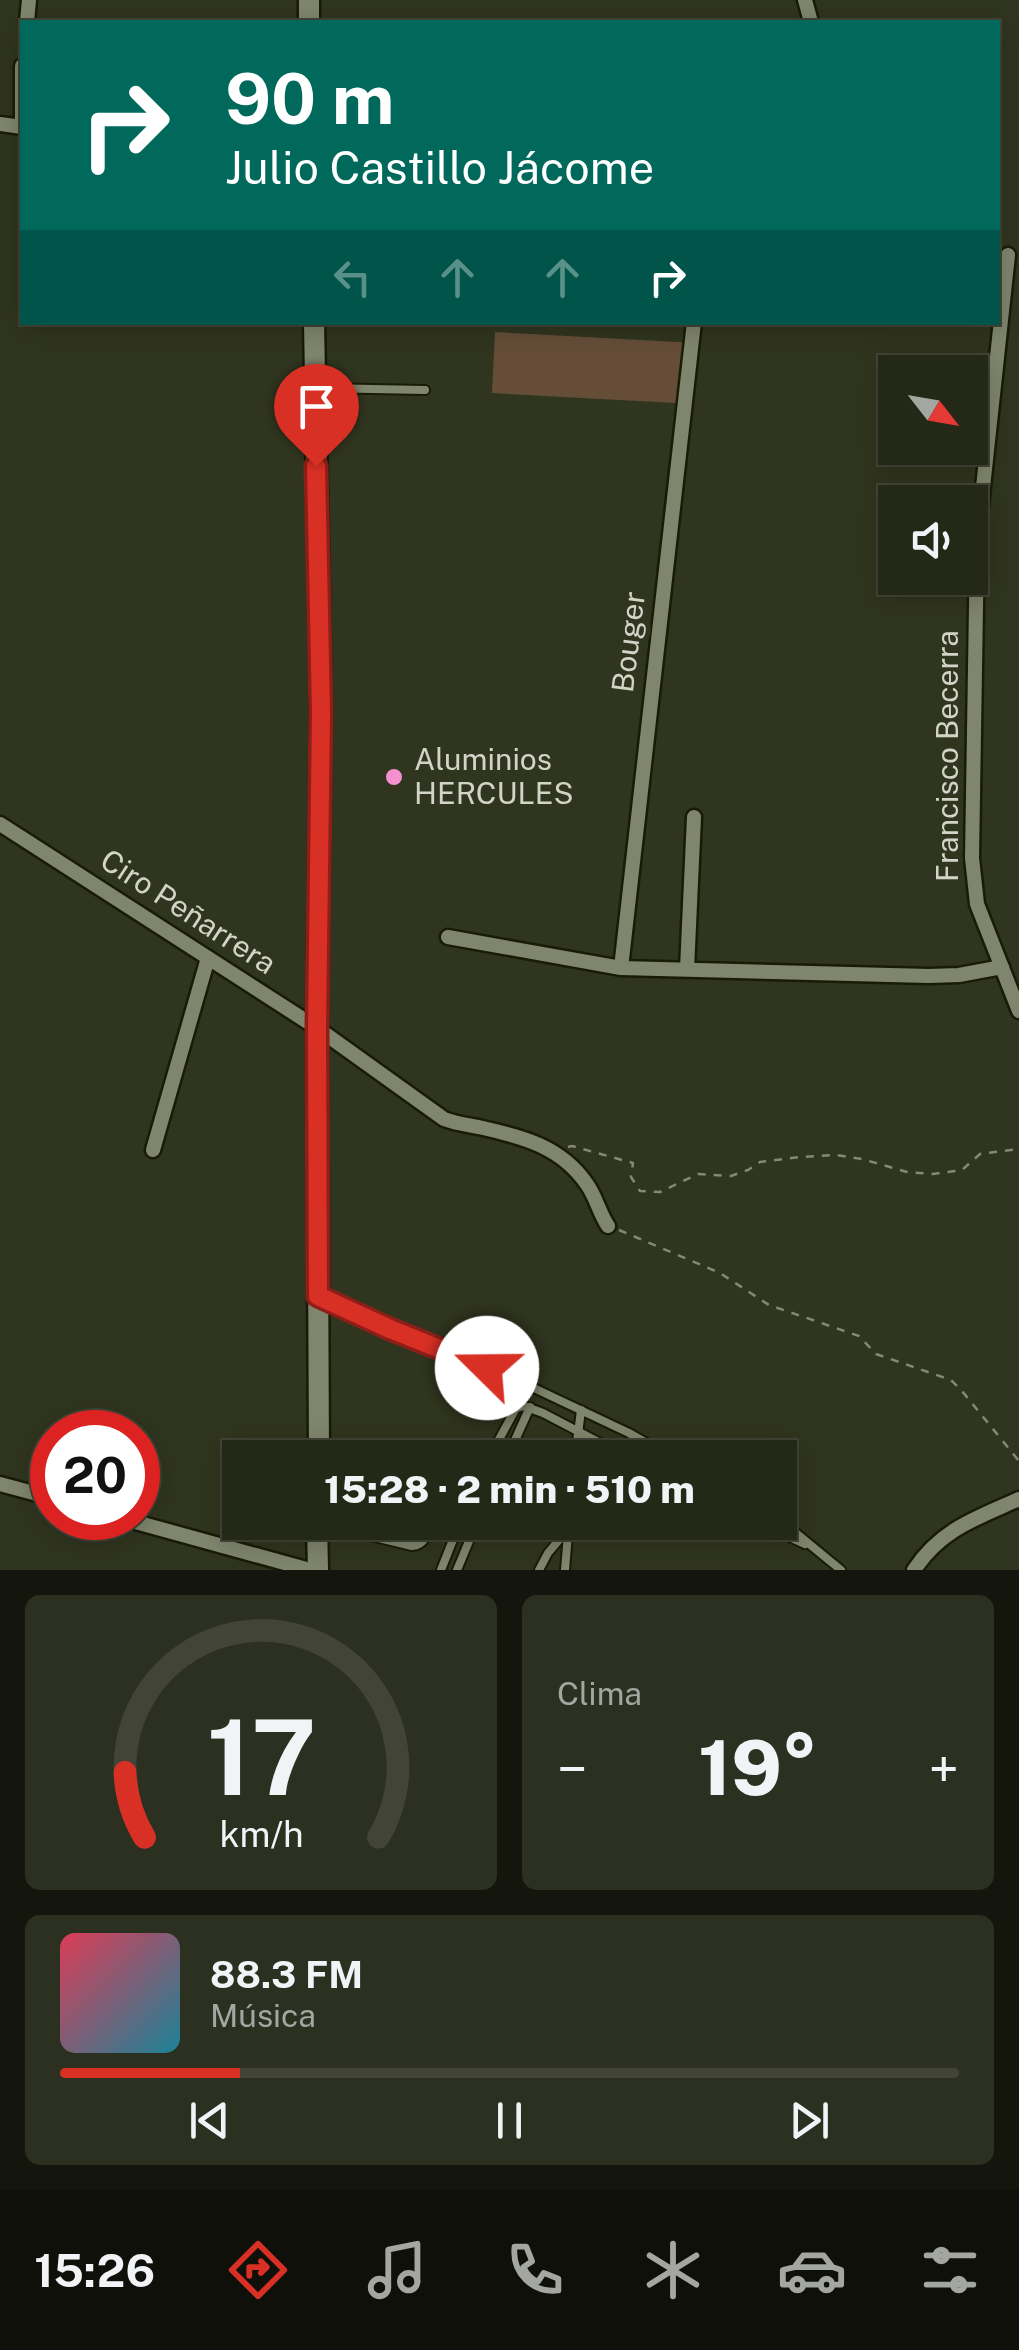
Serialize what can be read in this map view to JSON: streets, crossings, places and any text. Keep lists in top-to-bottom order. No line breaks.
{"streets":{"street":["Bouger","Francisco Becerra","Ciro Peñarrera"]},"places":["Aluminios HERCULES"],"north":"bottom right","page":{"turn":["90 m","Julio Castillo Jácome"],"limit":"20","trip":"15:28 · 2 min · 510 m","tile":"Clima","heat":["−","19°","+"],"song":["88.3 FM","Música"],"tabs":"15:26","gauge":["17","km/h"]}}
